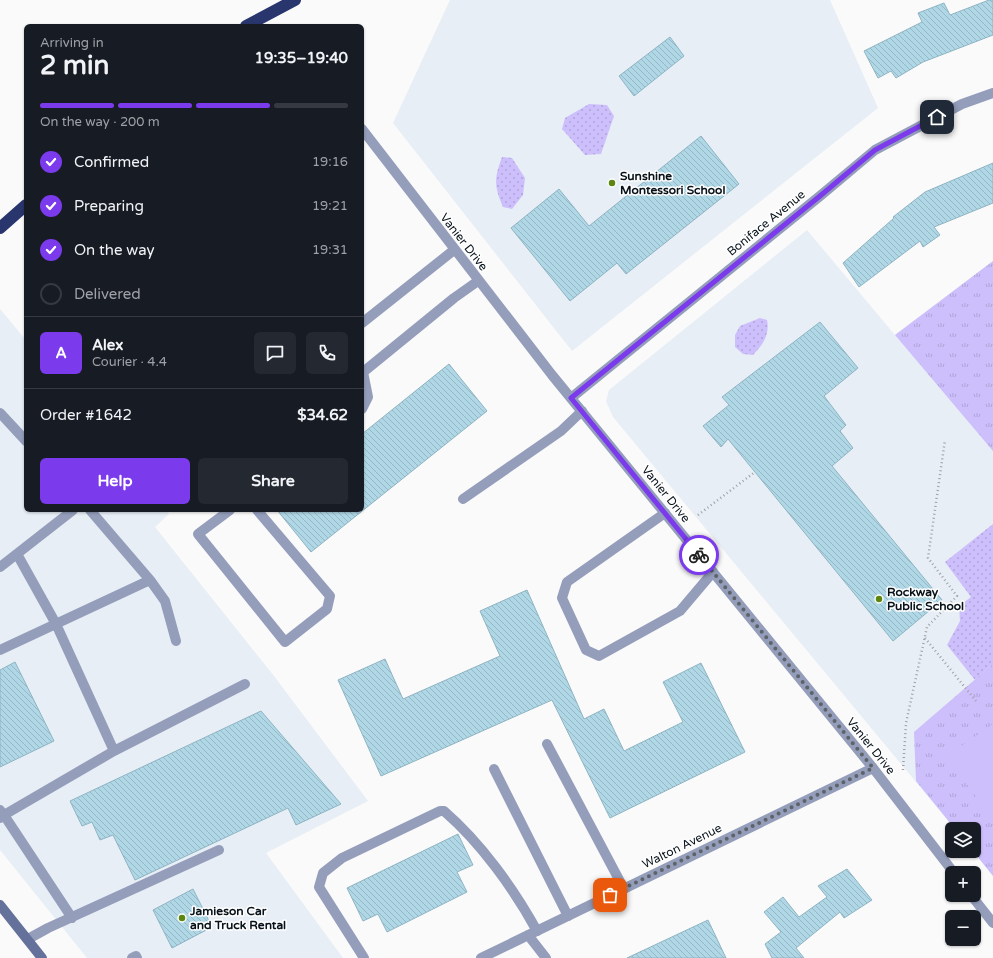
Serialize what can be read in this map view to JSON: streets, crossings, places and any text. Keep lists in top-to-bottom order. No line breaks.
{"streets":{"street":["Boniface Avenue","Vanier Drive","Walton Avenue"]},"crossings":[["Boniface Avenue","Vanier Drive"],["Vanier Drive","Walton Avenue"]],"places":["Sunshine Montessori School","Rockway Public School","Jamieson Car and Truck Rental"],"page":{"heading":["2 min","Arriving in","19:35–19:40"],"panel":["Alex","Courier · 4.4","Order #1642","$34.62"],"bar":"On the way · 200 m","list":[["Confirmed","19:16"],["Preparing","19:21"],["On the way","19:31"],"Delivered"],"round":"A","buttons":["Help","Share"],"map_buttons":["+","−"]}}
